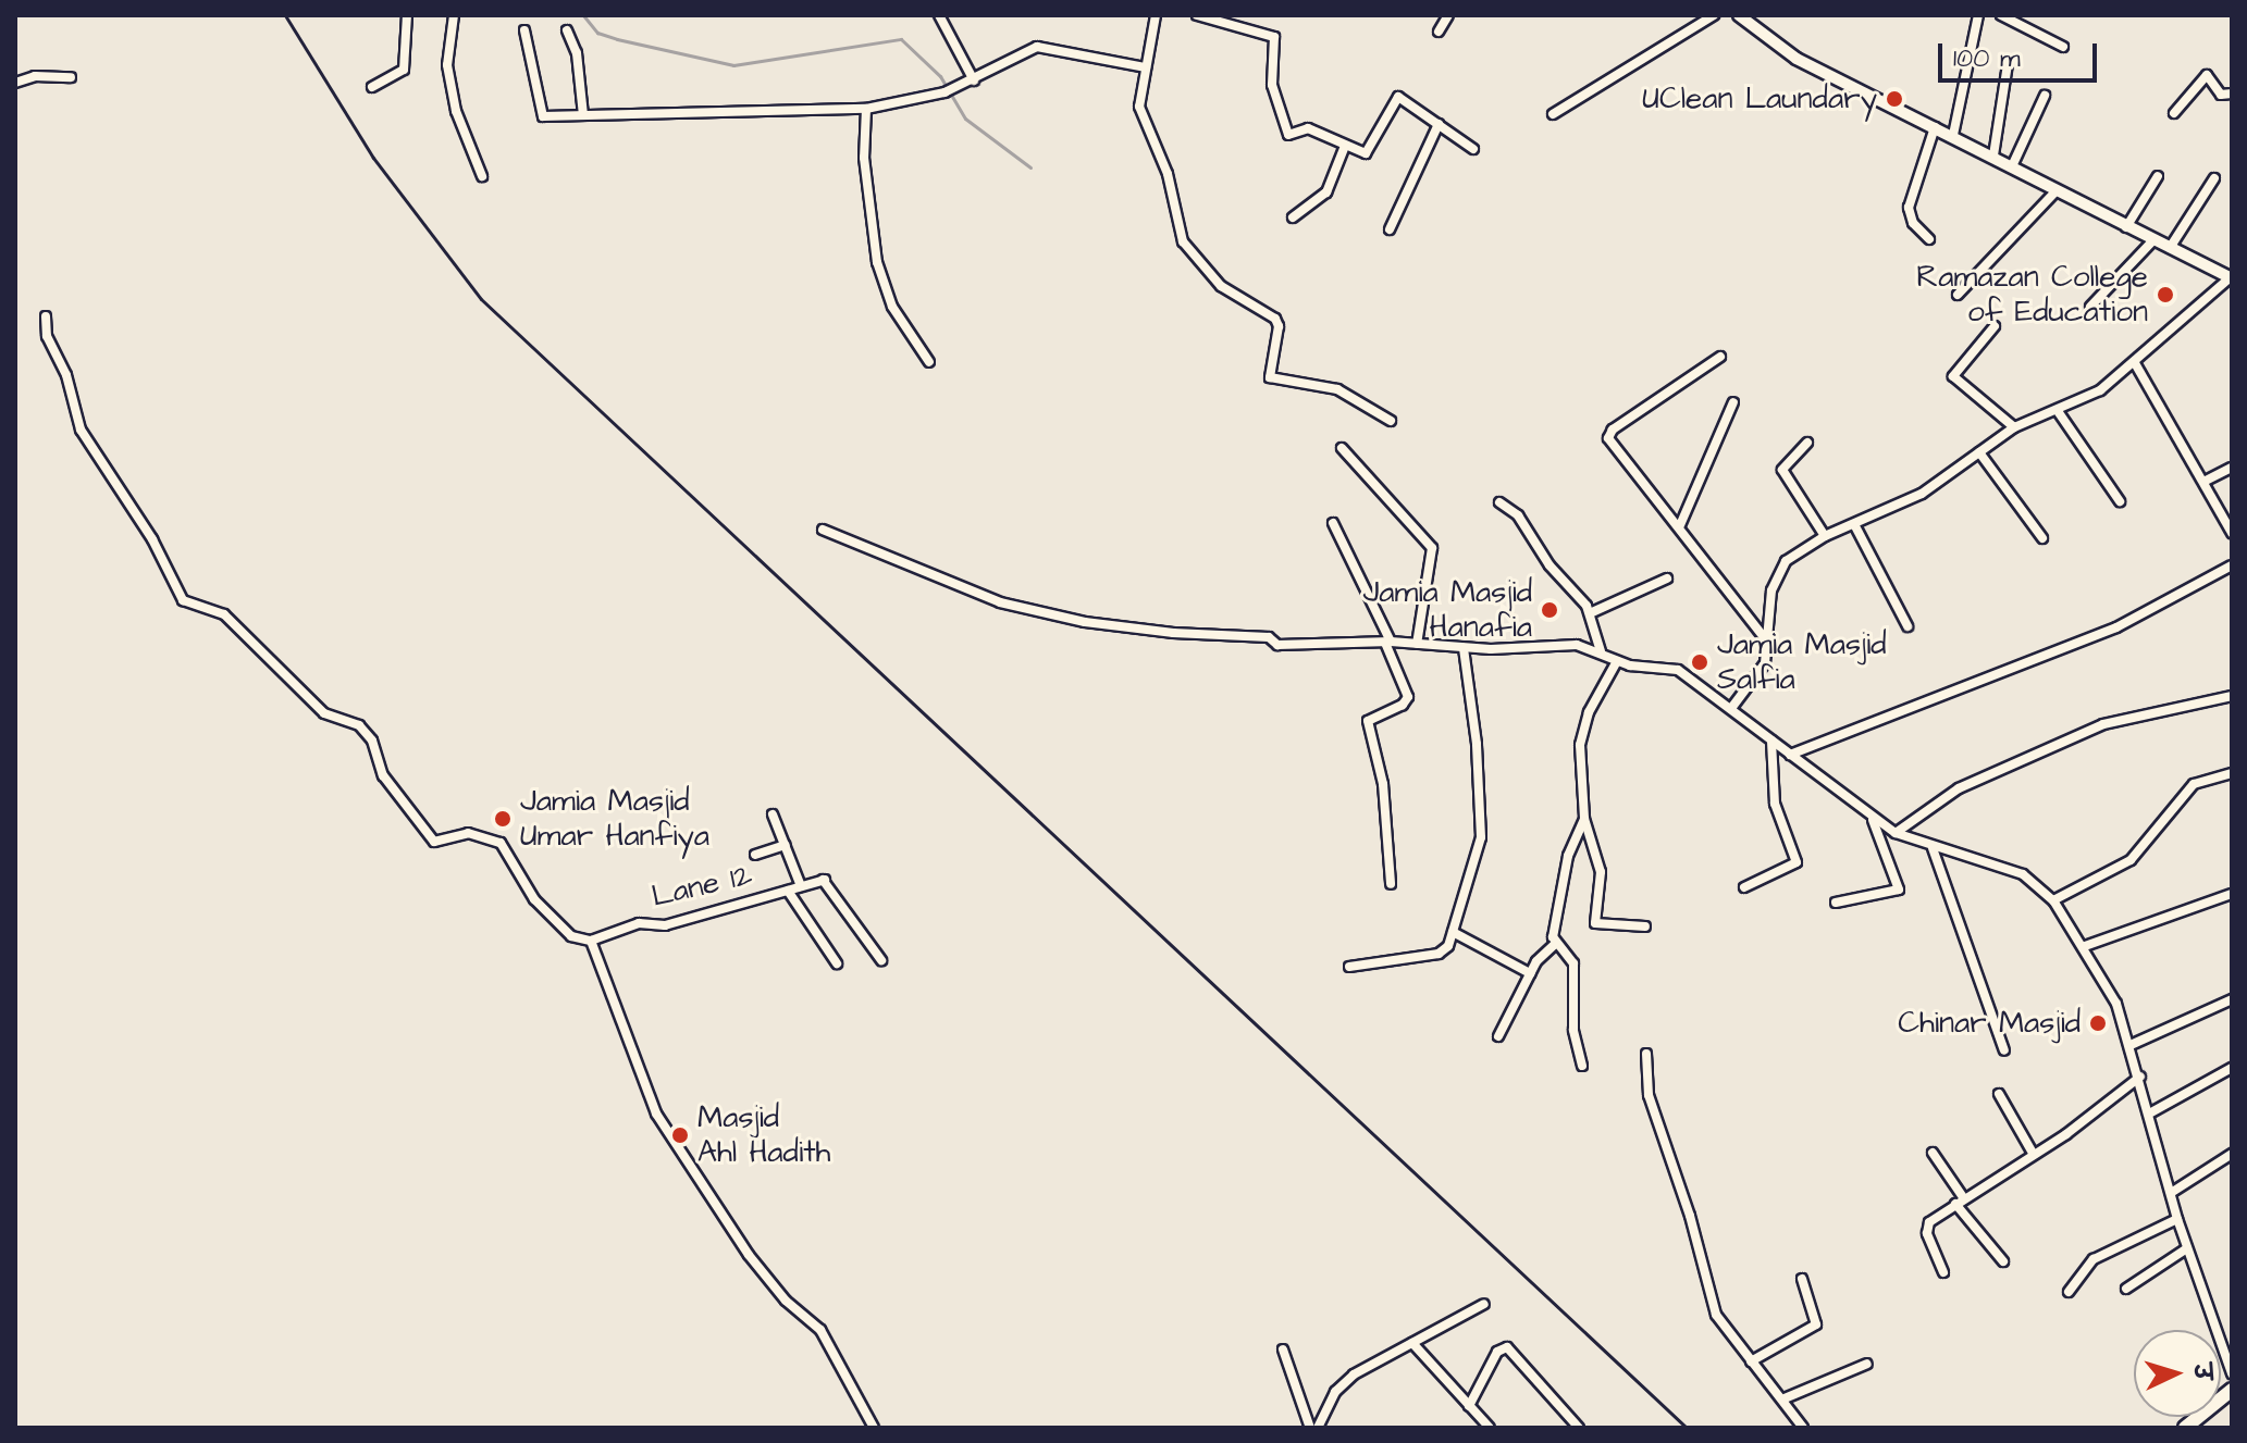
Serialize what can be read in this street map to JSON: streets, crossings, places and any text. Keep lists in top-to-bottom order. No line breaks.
{"streets":{"street":["Lane 12"]},"places":["UClean Laundary","Ramazan College of Education","Jamia Masjid Hanafia","Jamia Masjid Salfia","Jamia Masjid Umar Hanfiya","Chinar Masjid","Masjid Ahl Hadith"],"scale_bar":"100 m","north":"right"}
